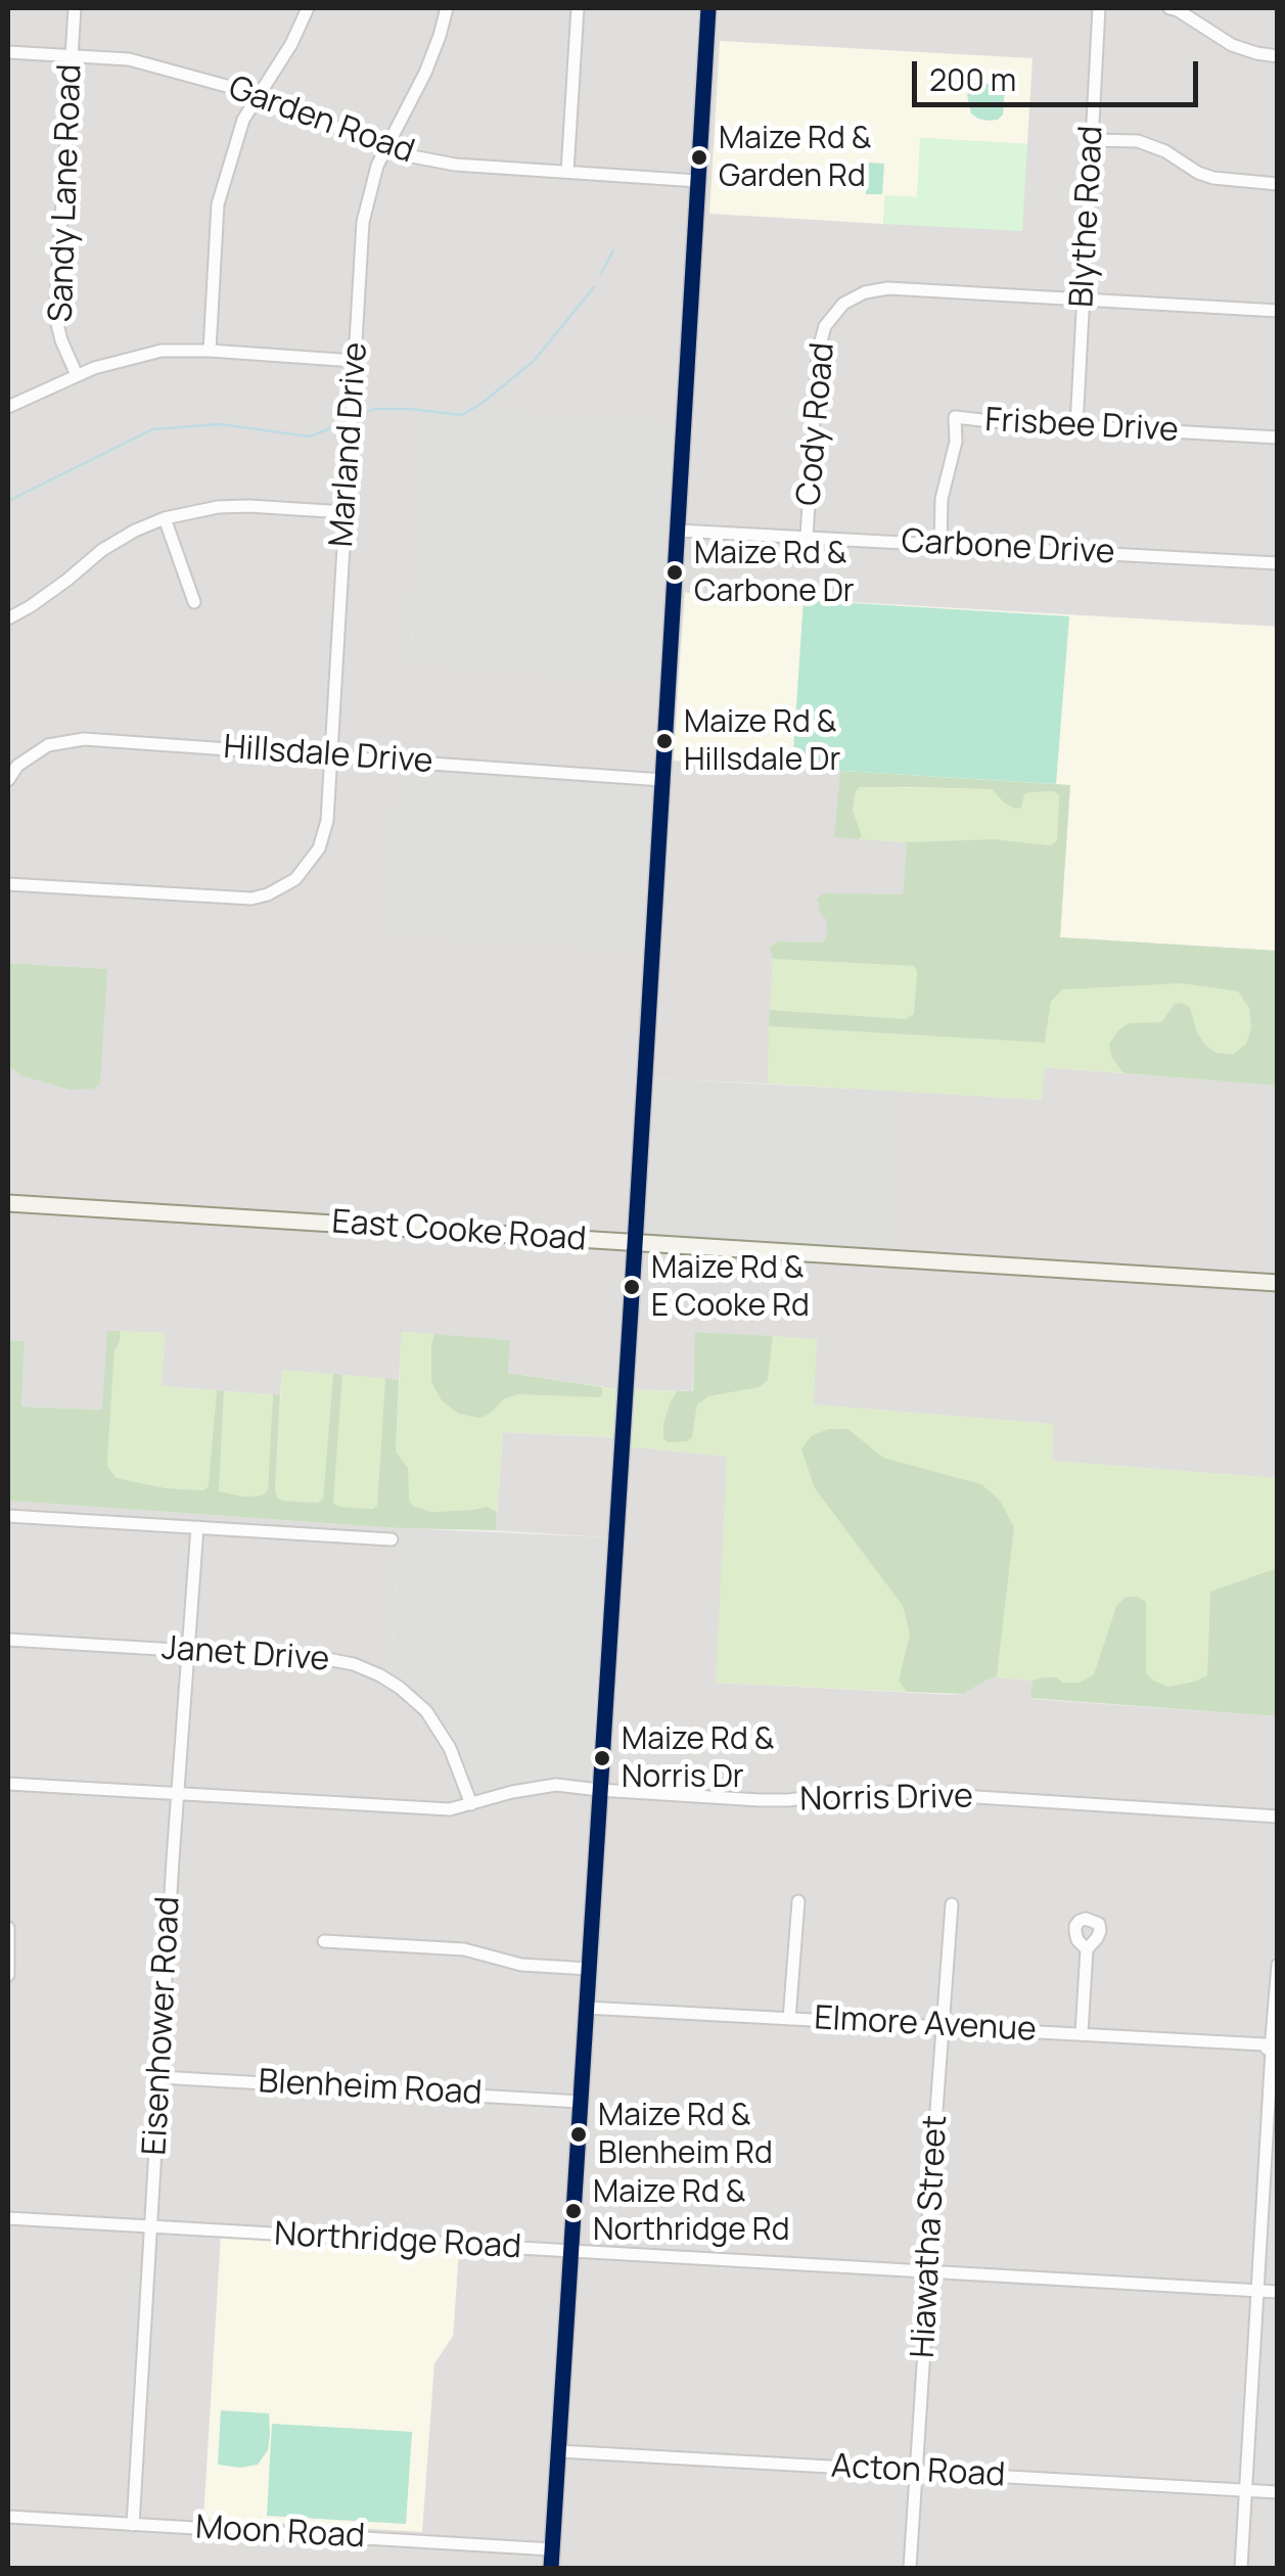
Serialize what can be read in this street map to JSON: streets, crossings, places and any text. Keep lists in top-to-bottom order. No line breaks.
{"streets":{"main road":["East Cooke Road"],"street":["Garden Road","Sandy Lane Road","Blythe Road","Cody Road","Frisbee Drive","Marland Drive","Carbone Drive","Hillsdale Drive","Janet Drive","Norris Drive","Elmore Avenue","Eisenhower Road","Blenheim Road","Hiawatha Street","Northridge Road","Acton Road","Moon Road"]},"crossings":[["Garden Road","Sandy Lane Road"],["Garden Road","Marland Drive"],["Blythe Road","Cody Road"],["Blythe Road","Frisbee Drive"],["Cody Road","Carbone Drive"],["Frisbee Drive","Carbone Drive"],["Marland Drive","Hillsdale Drive"],["Janet Drive","Norris Drive"],["Janet Drive","Eisenhower Road"],["Norris Drive","Eisenhower Road"],["Elmore Avenue","Hiawatha Street"],["Eisenhower Road","Blenheim Road"],["Eisenhower Road","Northridge Road"],["Eisenhower Road","Moon Road"],["Hiawatha Street","Northridge Road"],["Hiawatha Street","Acton Road"]],"places":["Maize Rd & Garden Rd","Maize Rd & Carbone Dr","Maize Rd & Hillsdale Dr","Maize Rd & E Cooke Rd","Maize Rd & Norris Dr","Maize Rd & Blenheim Rd","Maize Rd & Northridge Rd"],"scale_bar":"200 m"}
